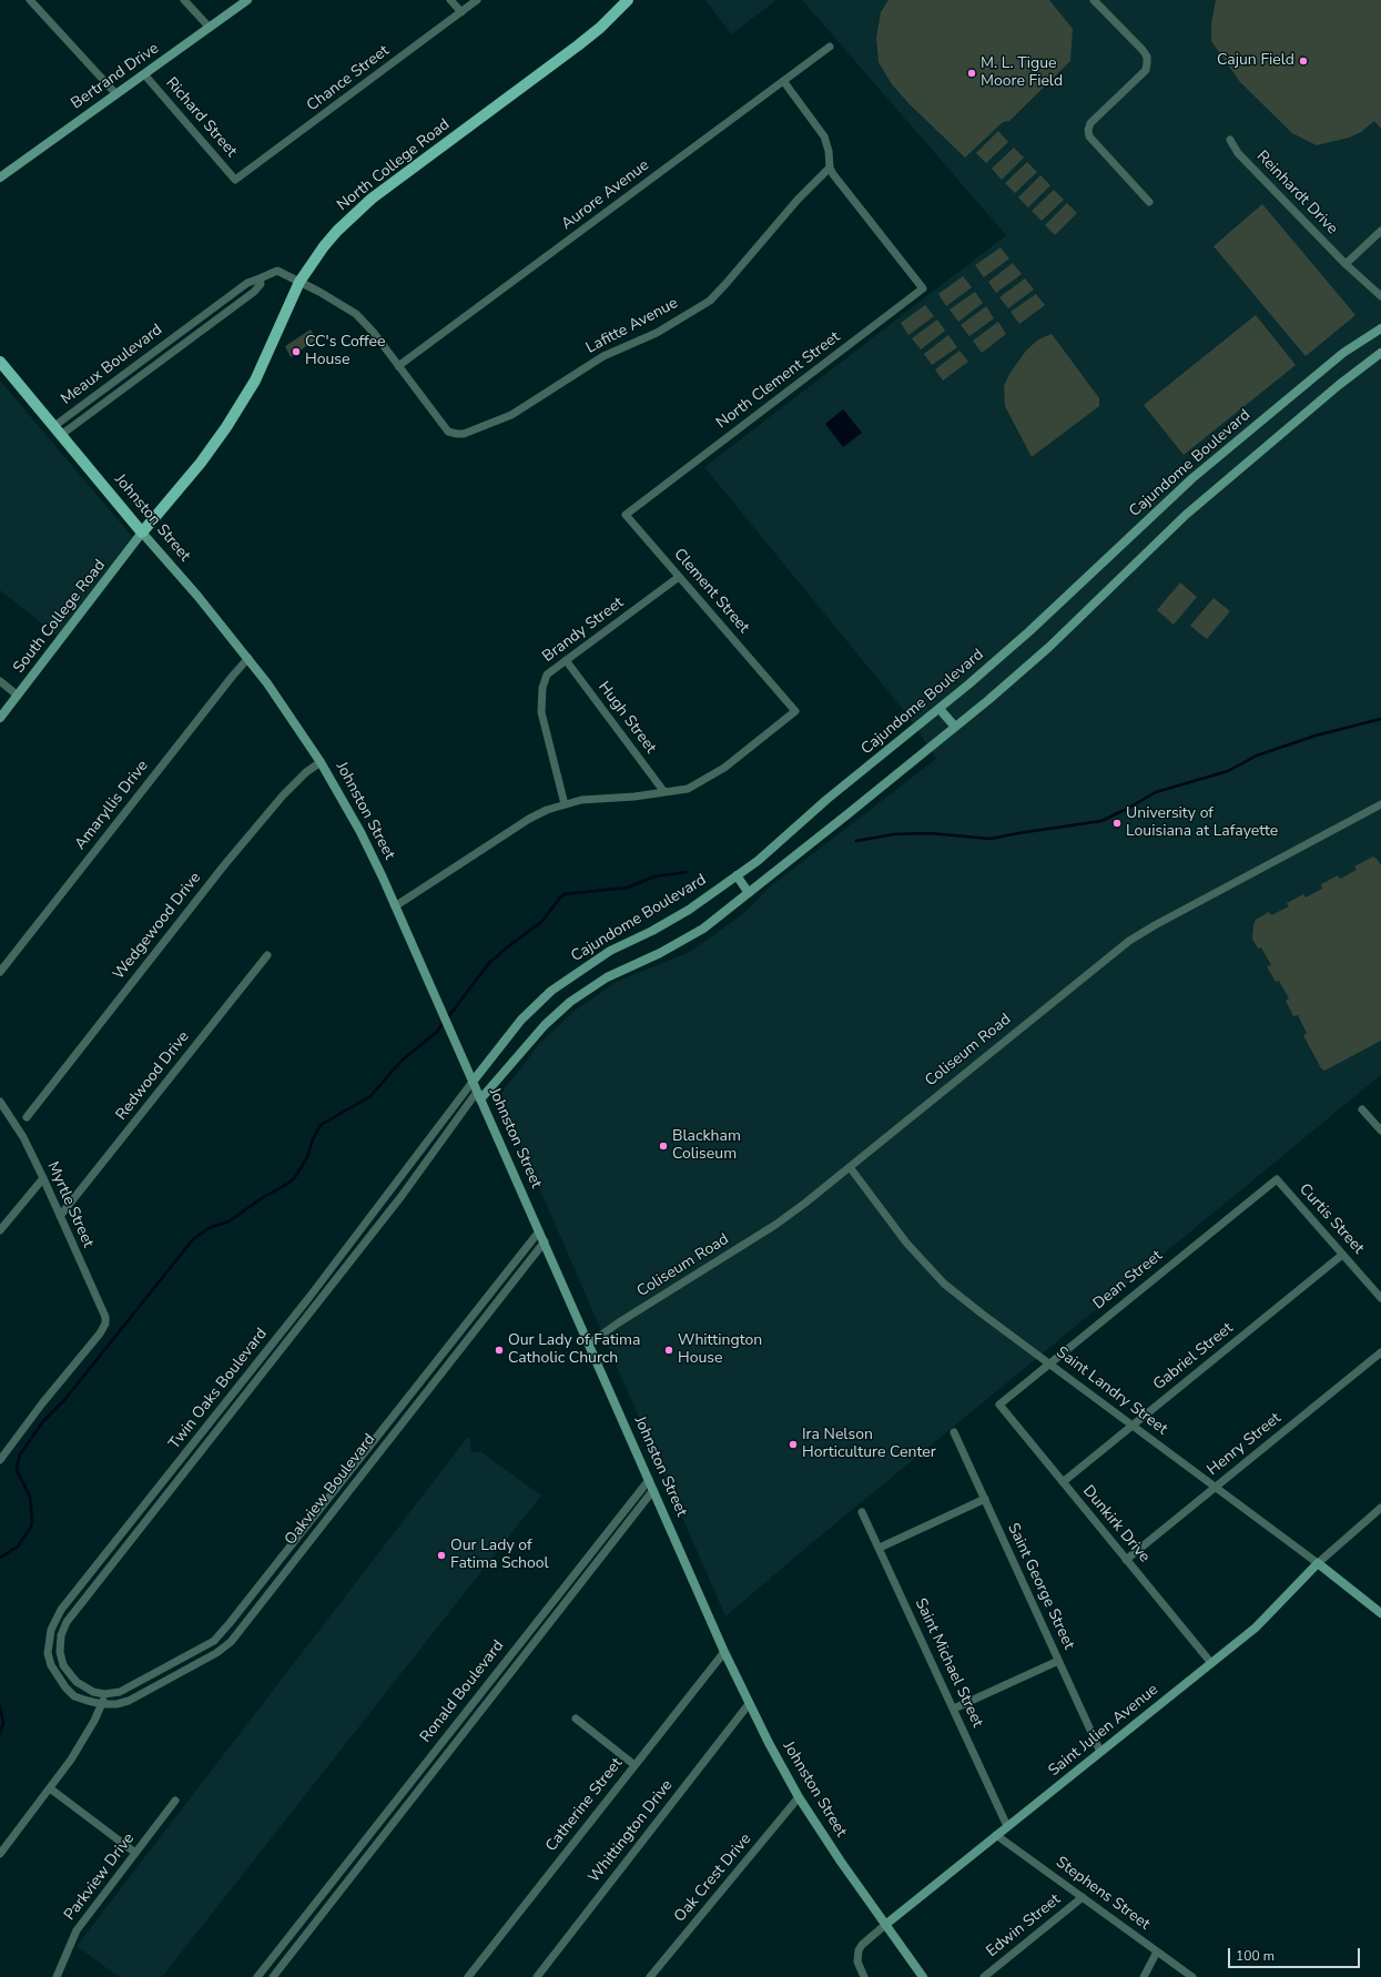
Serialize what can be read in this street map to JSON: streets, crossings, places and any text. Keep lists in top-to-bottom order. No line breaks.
{"streets":{"main road":["North College Road","Johnston Street"],"street":["Bertrand Drive","Chance Street","Richard Street","Reinhardt Drive","Aurore Avenue","Lafitte Avenue","Meaux Boulevard","North Clement Street","Cajundome Boulevard","Clement Street","South College Road","Brandy Street","Hugh Street","Amaryllis Drive","Wedgewood Drive","Coliseum Road","Redwood Drive","Myrtle Street","Curtis Street","Dean Street","Gabriel Street","Twin Oaks Boulevard","Saint Landry Street","Henry Street","Oakview Boulevard","Dunkirk Drive","Saint George Street","Saint Michael Street","Ronald Boulevard","Saint Julien Avenue","Catherine Street","Whittington Drive","Parkview Drive","Oak Crest Drive","Stephens Street","Edwin Street"]},"crossings":[["Bertrand Drive","Richard Street"],["Chance Street","Richard Street"],["North College Road","Meaux Boulevard"],["North College Road","Johnston Street"],["North College Road","South College Road"],["Aurore Avenue","Meaux Boulevard"],["Lafitte Avenue","Meaux Boulevard"],["Lafitte Avenue","North Clement Street"],["Meaux Boulevard","Johnston Street"],["North Clement Street","Clement Street"],["Cajundome Boulevard","Johnston Street"],["Cajundome Boulevard","Twin Oaks Boulevard"],["Johnston Street","South College Road"],["Johnston Street","Amaryllis Drive"],["Johnston Street","Wedgewood Drive"],["Johnston Street","Coliseum Road"],["Johnston Street","Twin Oaks Boulevard"],["Johnston Street","Oakview Boulevard"],["Johnston Street","Ronald Boulevard"],["Johnston Street","Saint Julien Avenue"],["Johnston Street","Catherine Street"],["Johnston Street","Whittington Drive"],["Johnston Street","Oak Crest Drive"],["Clement Street","Brandy Street"],["Clement Street","Hugh Street"],["Brandy Street","Hugh Street"],["Coliseum Road","Saint Landry Street"],["Redwood Drive","Myrtle Street"],["Curtis Street","Dean Street"],["Curtis Street","Gabriel Street"],["Dean Street","Saint Landry Street"],["Dean Street","Dunkirk Drive"],["Gabriel Street","Saint Landry Street"],["Gabriel Street","Dunkirk Drive"],["Twin Oaks Boulevard","Oakview Boulevard"],["Saint Landry Street","Henry Street"],["Saint Landry Street","Saint Julien Avenue"],["Henry Street","Dunkirk Drive"],["Dunkirk Drive","Saint Julien Avenue"],["Saint George Street","Saint Julien Avenue"],["Saint Michael Street","Saint Julien Avenue"],["Saint Julien Avenue","Stephens Street"],["Stephens Street","Edwin Street"]],"places":["Cajun Field","M. L. Tigue Moore Field","CC's Coffee House","University of Louisiana at Lafayette","Blackham Coliseum","Our Lady of Fatima Catholic Church","Whittington House","Ira Nelson Horticulture Center","Our Lady of Fatima School"],"scale_bar":"100 m"}
